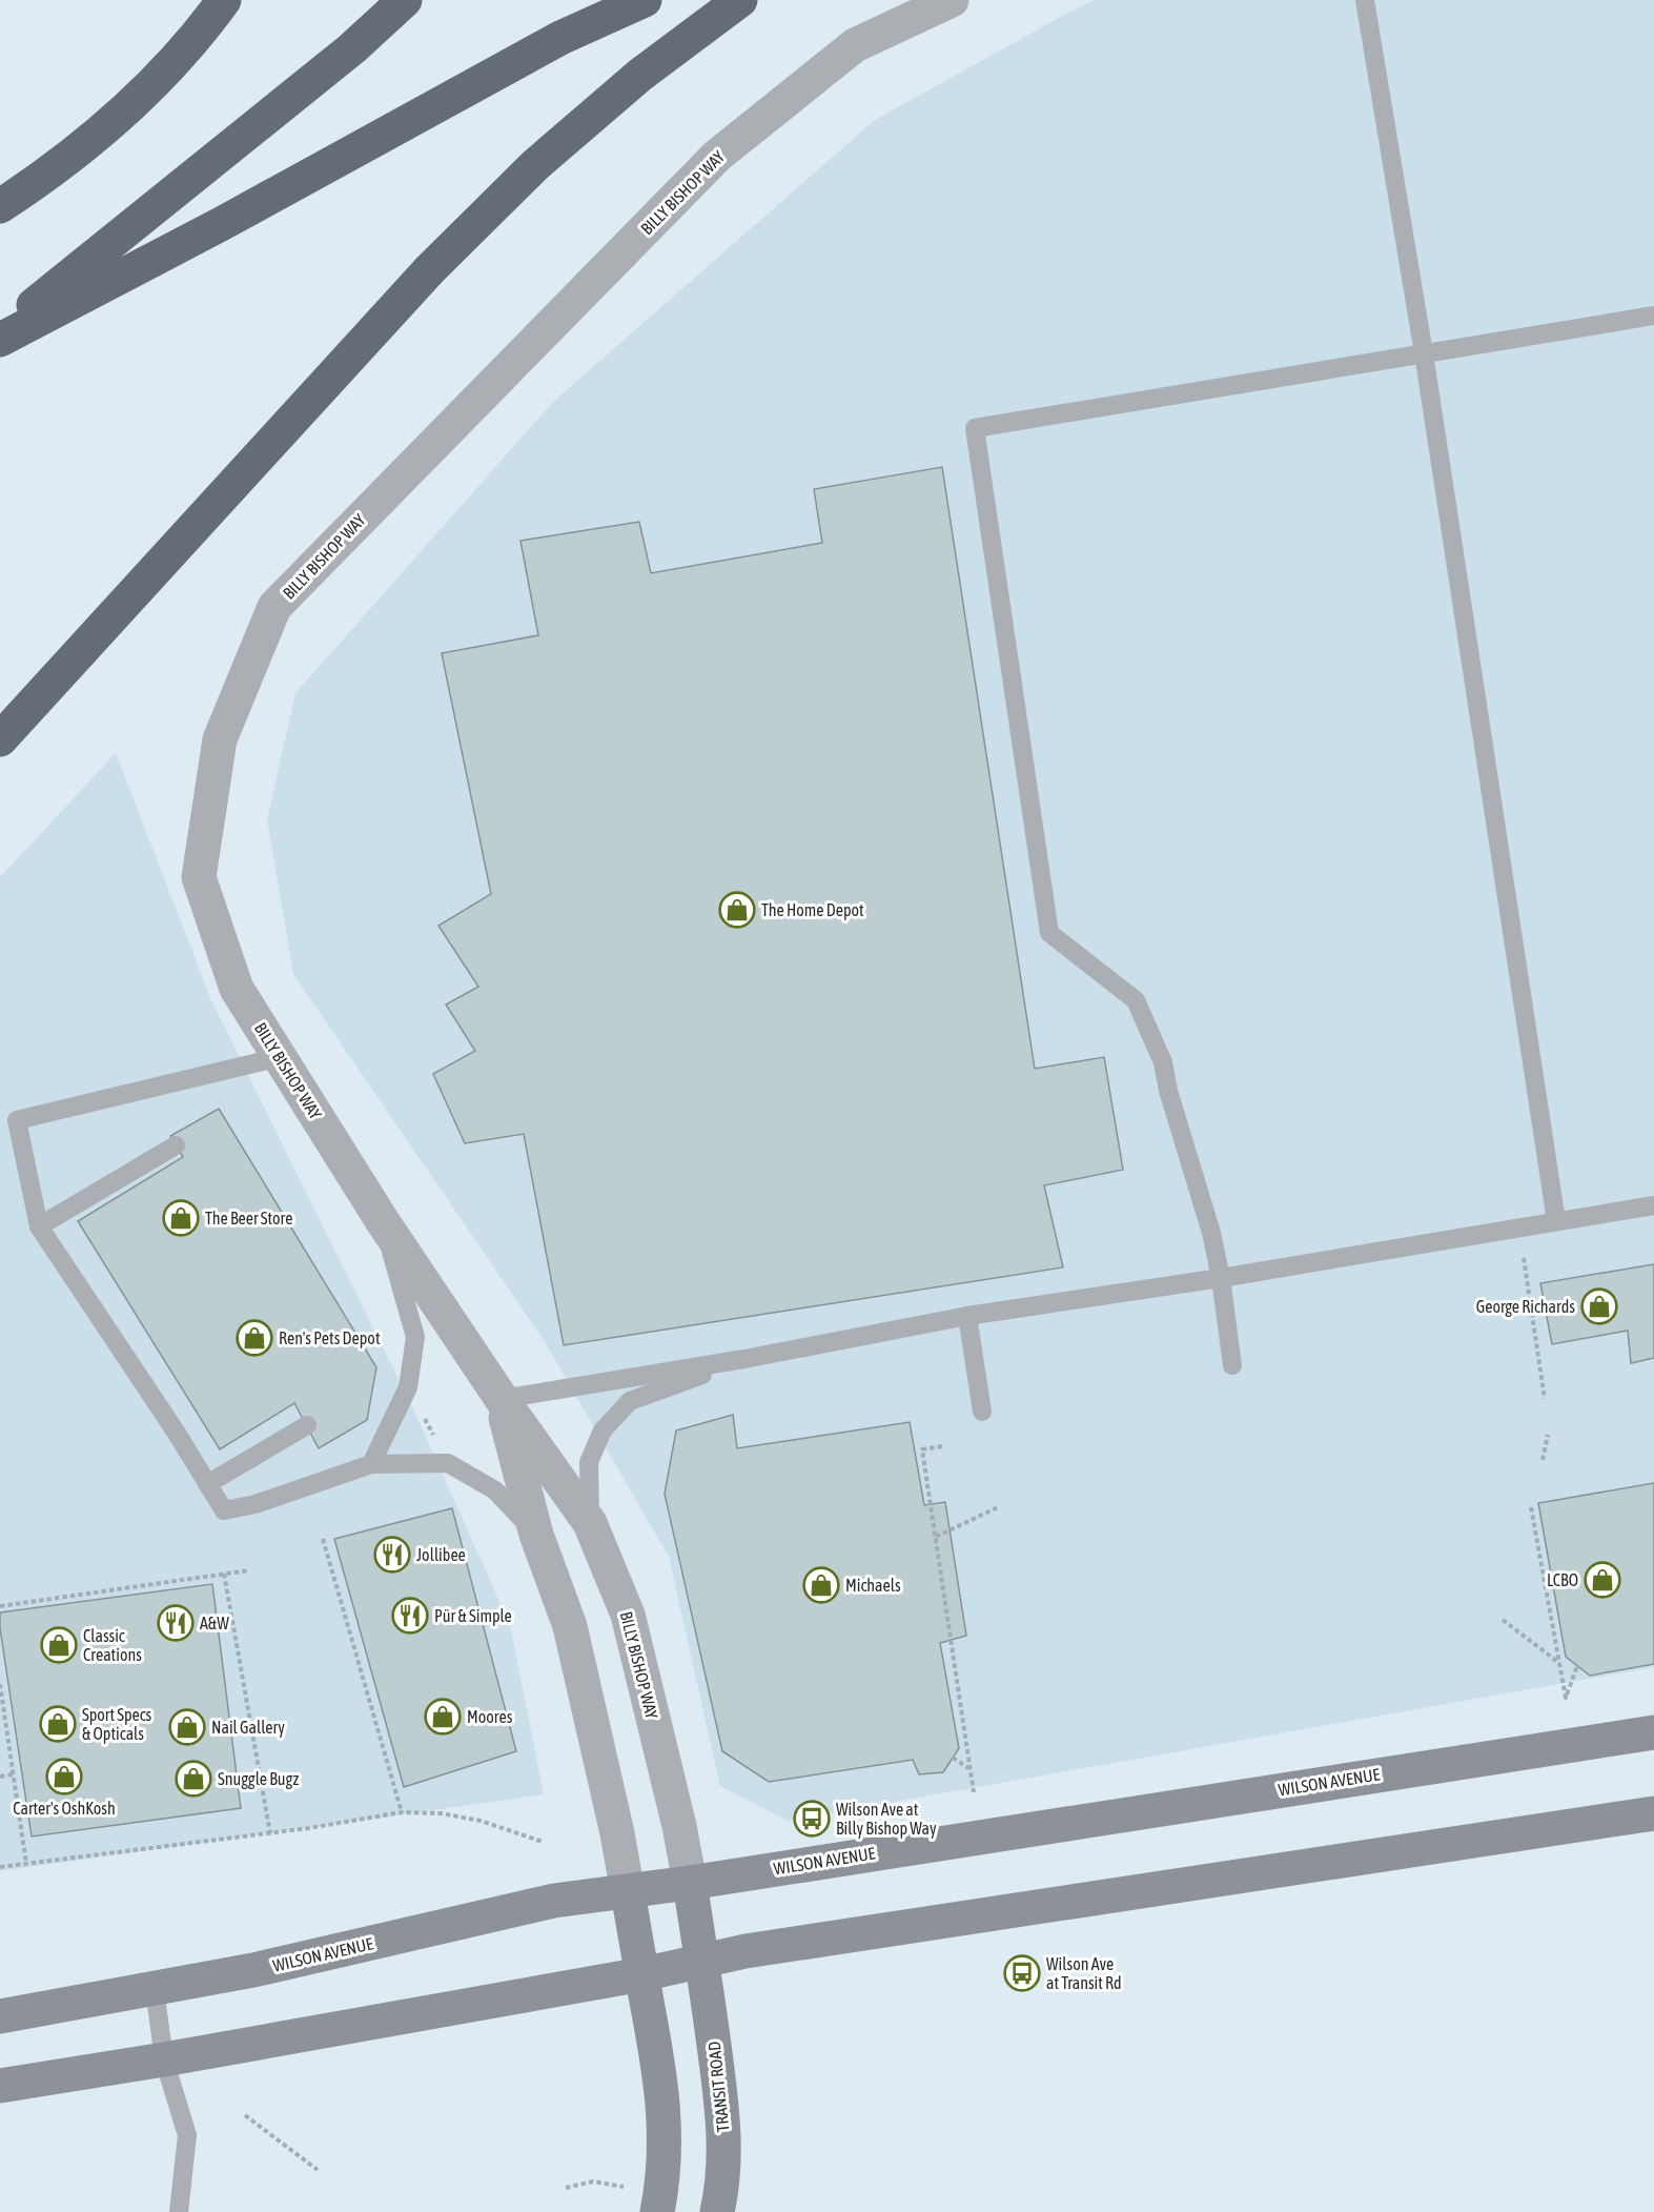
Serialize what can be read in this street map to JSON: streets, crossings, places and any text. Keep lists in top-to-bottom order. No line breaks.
{"streets":{"main road":["BILLY BISHOP WAY","WILSON AVENUE","TRANSIT ROAD"]},"crossings":[["BILLY BISHOP WAY","WILSON AVENUE"],["BILLY BISHOP WAY","TRANSIT ROAD"]],"places":{"shop":["The Home Depot","The Beer Store","George Richards","Ren's Pets Depot","LCBO","Michaels","Classic Creations","Moores","Sport Specs & Opticals","Nail Gallery","Carter's OshKosh","Snuggle Bugz"],"restaurant":["Jollibee","Pür & Simple","A&W"],"bus stop":["Wilson Ave at Billy Bishop Way","Wilson Ave at Transit Rd"]}}
